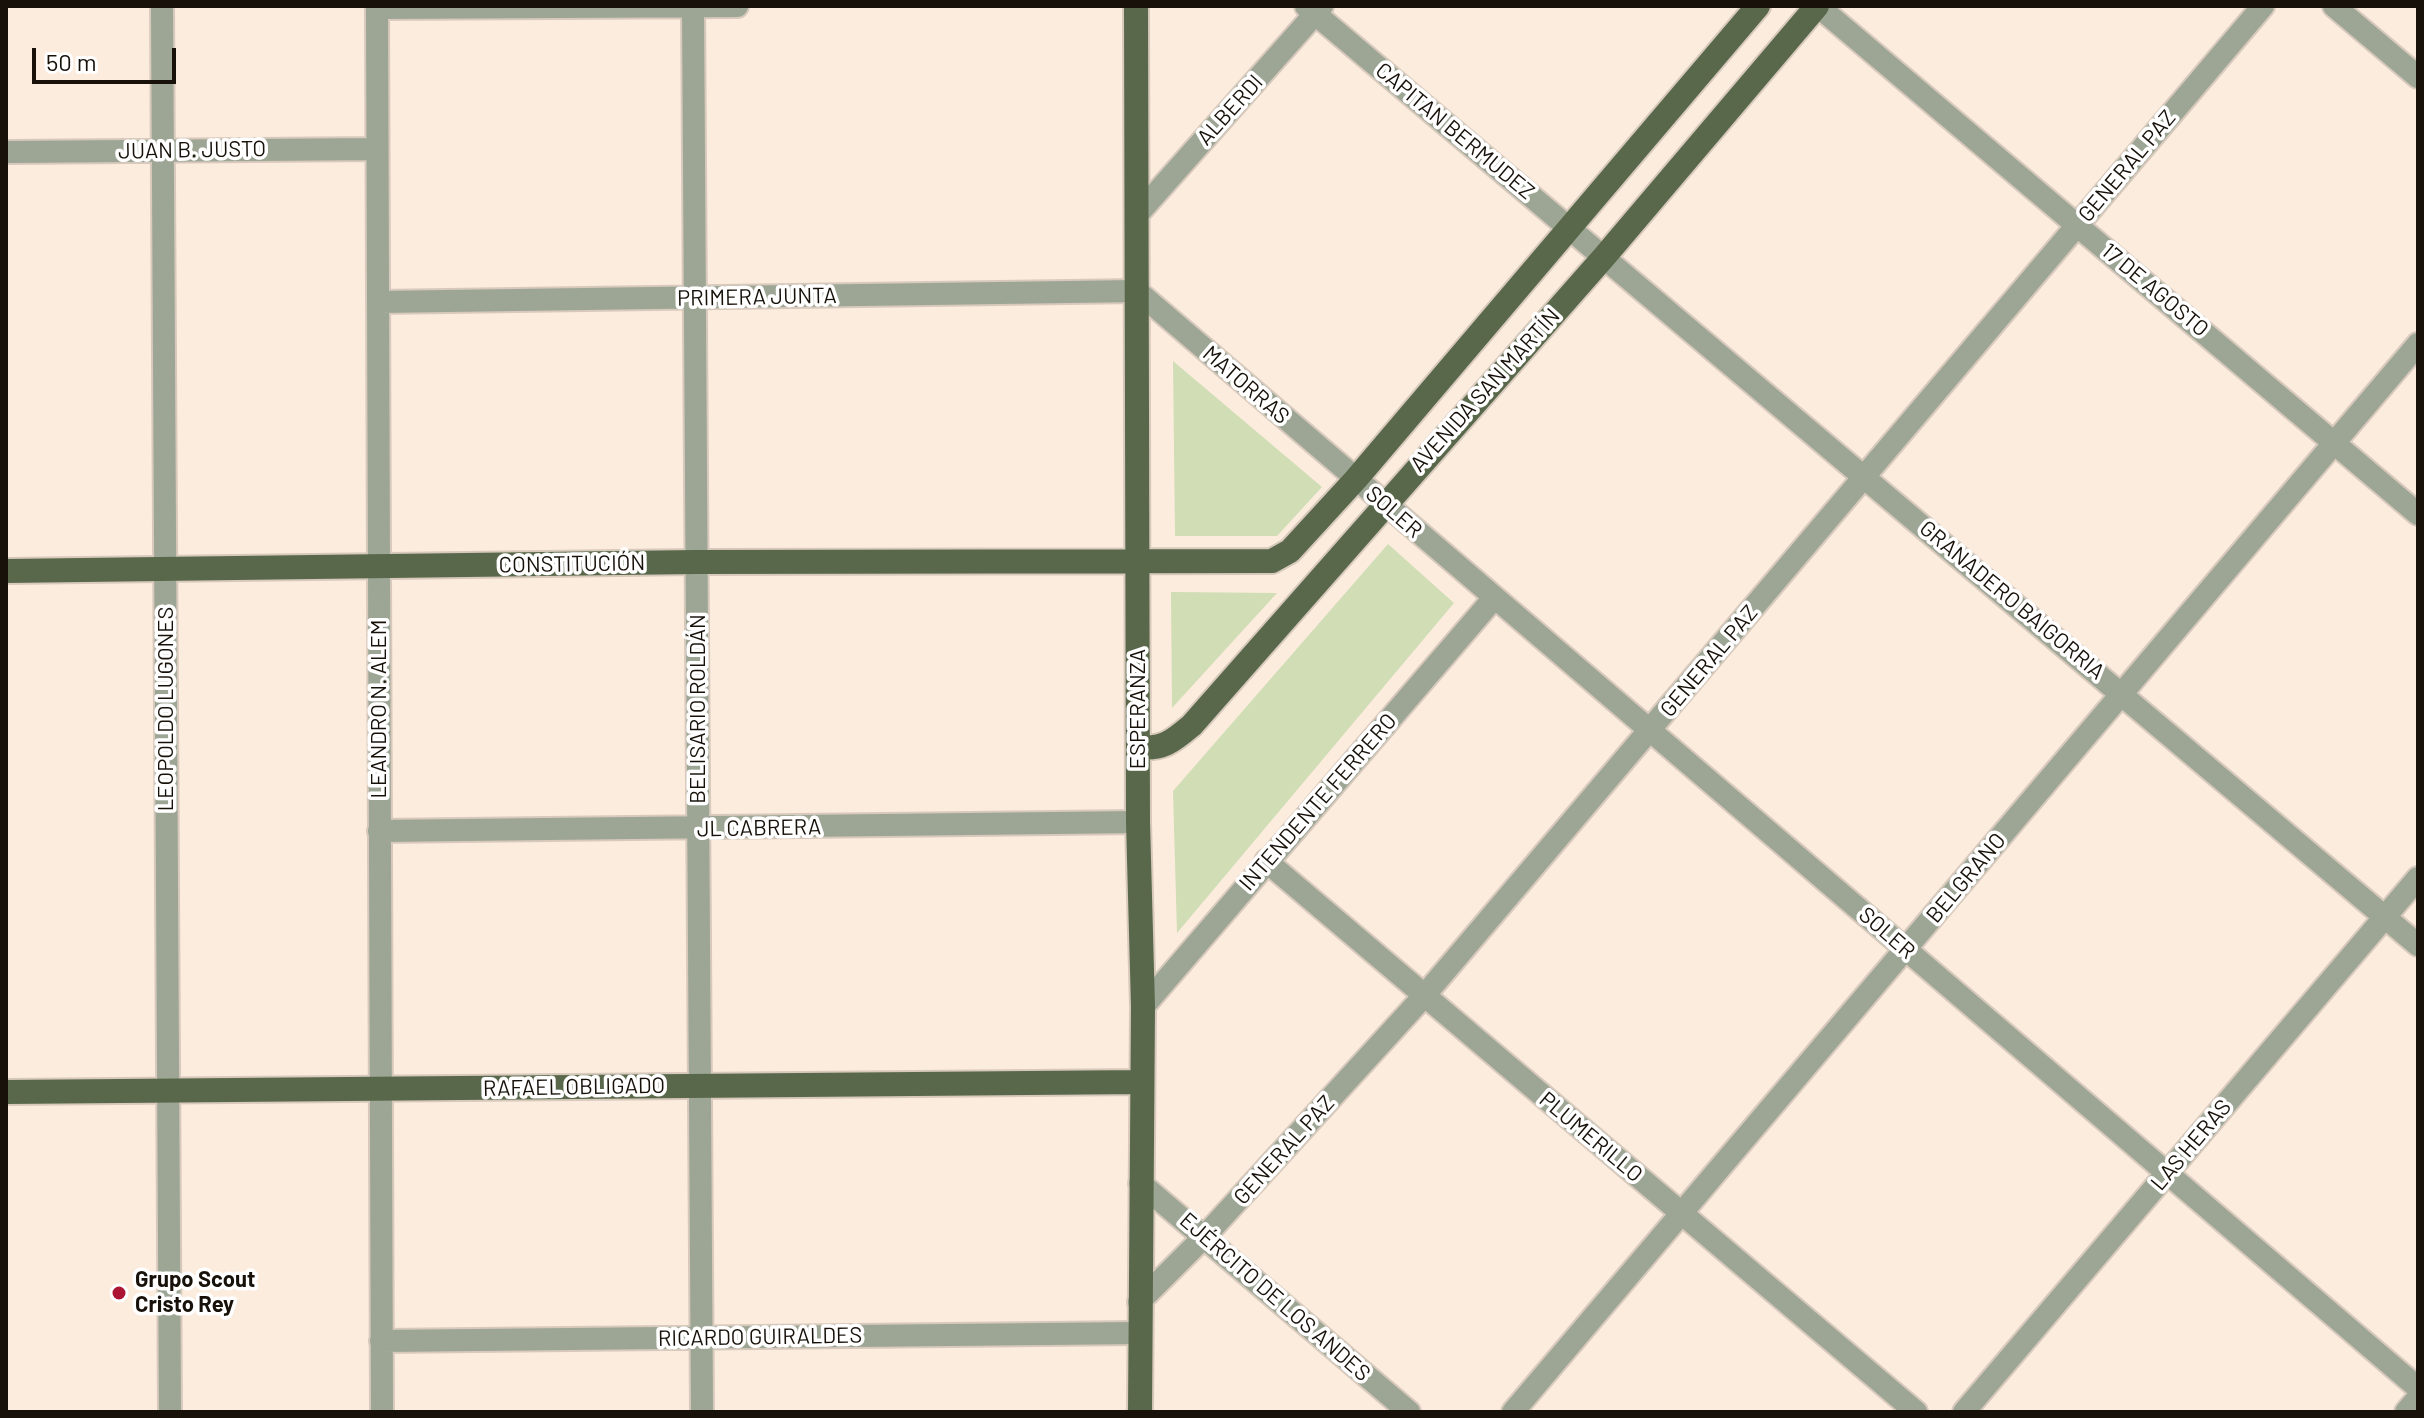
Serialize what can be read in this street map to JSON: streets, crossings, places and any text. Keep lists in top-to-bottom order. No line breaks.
{"streets":{"main road":["AVENIDA SAN MARTÍN","CONSTITUCIÓN","ESPERANZA","RAFAEL OBLIGADO"],"street":["ALBERDI","CAPITAN BERMUDEZ","JUAN B. JUSTO","GENERAL PAZ","17 DE AGOSTO","PRIMERA JUNTA","MATORRAS","SOLER","GRANADERO BAIGORRIA","LEOPOLDO LUGONES","LEANDRO N. ALEM","BELISARIO ROLDÁN","INTENDENTE FERRERO","JL CABRERA","BELGRANO","PLUMERILLO","LAS HERAS","EJÉRCITO DE LOS ANDES","RICARDO GUIRALDES"]},"crossings":[["ALBERDI","CAPITAN BERMUDEZ"],["ALBERDI","ESPERANZA"],["CAPITAN BERMUDEZ","AVENIDA SAN MARTÍN"],["CAPITAN BERMUDEZ","GRANADERO BAIGORRIA"],["JUAN B. JUSTO","LEOPOLDO LUGONES"],["JUAN B. JUSTO","LEANDRO N. ALEM"],["GENERAL PAZ","17 DE AGOSTO"],["GENERAL PAZ","SOLER"],["GENERAL PAZ","GRANADERO BAIGORRIA"],["GENERAL PAZ","ESPERANZA"],["GENERAL PAZ","PLUMERILLO"],["GENERAL PAZ","EJÉRCITO DE LOS ANDES"],["17 DE AGOSTO","AVENIDA SAN MARTÍN"],["17 DE AGOSTO","BELGRANO"],["PRIMERA JUNTA","MATORRAS"],["PRIMERA JUNTA","LEANDRO N. ALEM"],["PRIMERA JUNTA","BELISARIO ROLDÁN"],["PRIMERA JUNTA","ESPERANZA"],["MATORRAS","AVENIDA SAN MARTÍN"],["MATORRAS","SOLER"],["MATORRAS","ESPERANZA"],["AVENIDA SAN MARTÍN","SOLER"],["AVENIDA SAN MARTÍN","CONSTITUCIÓN"],["AVENIDA SAN MARTÍN","GRANADERO BAIGORRIA"],["AVENIDA SAN MARTÍN","ESPERANZA"],["SOLER","INTENDENTE FERRERO"],["SOLER","BELGRANO"],["SOLER","LAS HERAS"],["CONSTITUCIÓN","LEOPOLDO LUGONES"],["CONSTITUCIÓN","LEANDRO N. ALEM"],["CONSTITUCIÓN","BELISARIO ROLDÁN"],["CONSTITUCIÓN","ESPERANZA"],["GRANADERO BAIGORRIA","BELGRANO"],["GRANADERO BAIGORRIA","LAS HERAS"],["LEOPOLDO LUGONES","RAFAEL OBLIGADO"],["LEANDRO N. ALEM","JL CABRERA"],["LEANDRO N. ALEM","RAFAEL OBLIGADO"],["LEANDRO N. ALEM","RICARDO GUIRALDES"],["BELISARIO ROLDÁN","JL CABRERA"],["BELISARIO ROLDÁN","RAFAEL OBLIGADO"],["BELISARIO ROLDÁN","RICARDO GUIRALDES"],["ESPERANZA","INTENDENTE FERRERO"],["ESPERANZA","JL CABRERA"],["ESPERANZA","RAFAEL OBLIGADO"],["ESPERANZA","EJÉRCITO DE LOS ANDES"],["ESPERANZA","RICARDO GUIRALDES"],["INTENDENTE FERRERO","PLUMERILLO"],["BELGRANO","PLUMERILLO"]],"places":["Grupo Scout Cristo Rey"],"scale_bar":"50 m"}
